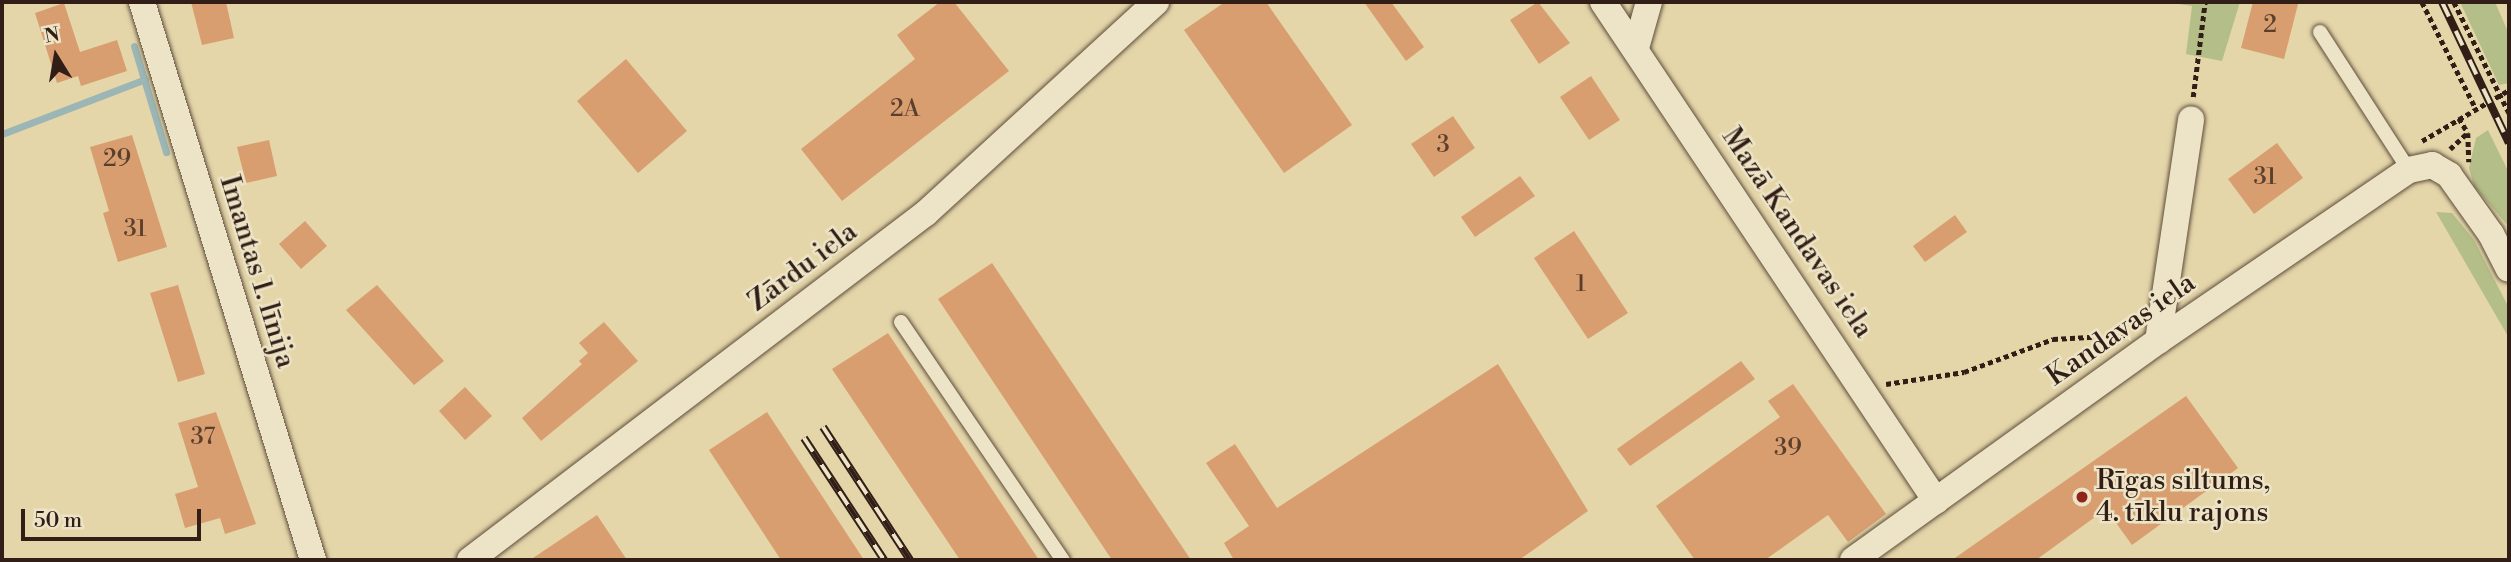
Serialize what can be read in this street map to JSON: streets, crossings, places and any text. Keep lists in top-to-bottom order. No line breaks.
{"streets":{"street":["Mazā Kandavas iela","Zārdu iela","Imantas 1. līnija","Kandavas iela"]},"crossings":[["Mazā Kandavas iela","Kandavas iela"]],"places":["Rīgas siltums, 4. tīklu rajons"],"house_numbers":["2","2A","3","29","31","31","1","37","39"],"scale_bar":"50 m","north":"top"}
